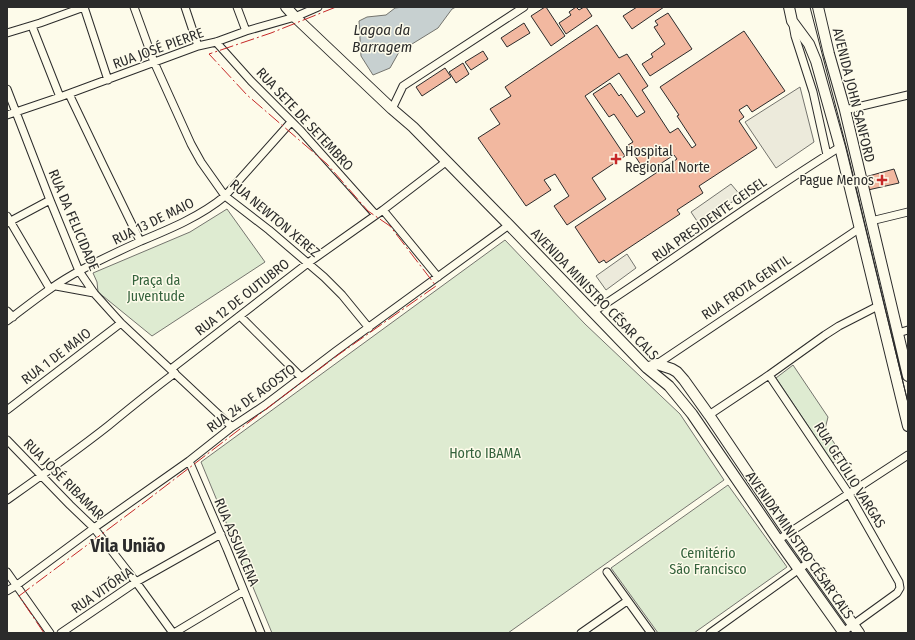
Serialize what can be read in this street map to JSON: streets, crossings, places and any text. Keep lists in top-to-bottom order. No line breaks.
{"streets":{"main road":["AVENIDA JOHN SANFORD","RUA FROTA GENTIL","AVENIDA MINISTRO CÉSAR CALS"],"street":["RUA JOSÉ PIERRE","RUA SETE DE SETEMBRO","RUA NEWTON XEREZ","RUA PRESIDENTE GEISEL","RUA DA FELICIDADE","RUA 13 DE MAIO","RUA 12 DE OUTUBRO","RUA 1 DE MAIO","RUA 24 DE AGOSTO","RUA GETÚLIO VARGAS","RUA JOSÉ RIBAMAR","RUA ASSUNCENA","RUA VITÓRIA"]},"crossings":[["RUA JOSÉ PIERRE","RUA SETE DE SETEMBRO"],["RUA JOSÉ PIERRE","RUA NEWTON XEREZ"],["RUA JOSÉ PIERRE","RUA DA FELICIDADE"],["RUA JOSÉ PIERRE","AVENIDA MINISTRO CÉSAR CALS"],["AVENIDA JOHN SANFORD","RUA PRESIDENTE GEISEL"],["AVENIDA JOHN SANFORD","RUA FROTA GENTIL"],["RUA SETE DE SETEMBRO","RUA 13 DE MAIO"],["RUA SETE DE SETEMBRO","RUA 12 DE OUTUBRO"],["RUA NEWTON XEREZ","RUA 13 DE MAIO"],["RUA NEWTON XEREZ","RUA 12 DE OUTUBRO"],["RUA NEWTON XEREZ","RUA 24 DE AGOSTO"],["RUA PRESIDENTE GEISEL","AVENIDA MINISTRO CÉSAR CALS"],["RUA DA FELICIDADE","RUA 13 DE MAIO"],["RUA DA FELICIDADE","RUA 12 DE OUTUBRO"],["RUA DA FELICIDADE","RUA 1 DE MAIO"],["RUA DA FELICIDADE","RUA 24 DE AGOSTO"],["RUA FROTA GENTIL","AVENIDA MINISTRO CÉSAR CALS"],["AVENIDA MINISTRO CÉSAR CALS","RUA 12 DE OUTUBRO"],["AVENIDA MINISTRO CÉSAR CALS","RUA 24 DE AGOSTO"],["AVENIDA MINISTRO CÉSAR CALS","RUA GETÚLIO VARGAS"],["RUA 12 DE OUTUBRO","RUA JOSÉ RIBAMAR"],["RUA 24 DE AGOSTO","RUA JOSÉ RIBAMAR"],["RUA 24 DE AGOSTO","RUA ASSUNCENA"],["RUA JOSÉ RIBAMAR","RUA VITÓRIA"],["RUA ASSUNCENA","RUA VITÓRIA"]],"districts":["Vila União"],"water":["Lagoa da Barragem"],"parks":["Praça da Juventude","Horto IBAMA","Cemitério São Francisco"],"places":{"health":["Hospital Regional Norte","Pague Menos"]}}
